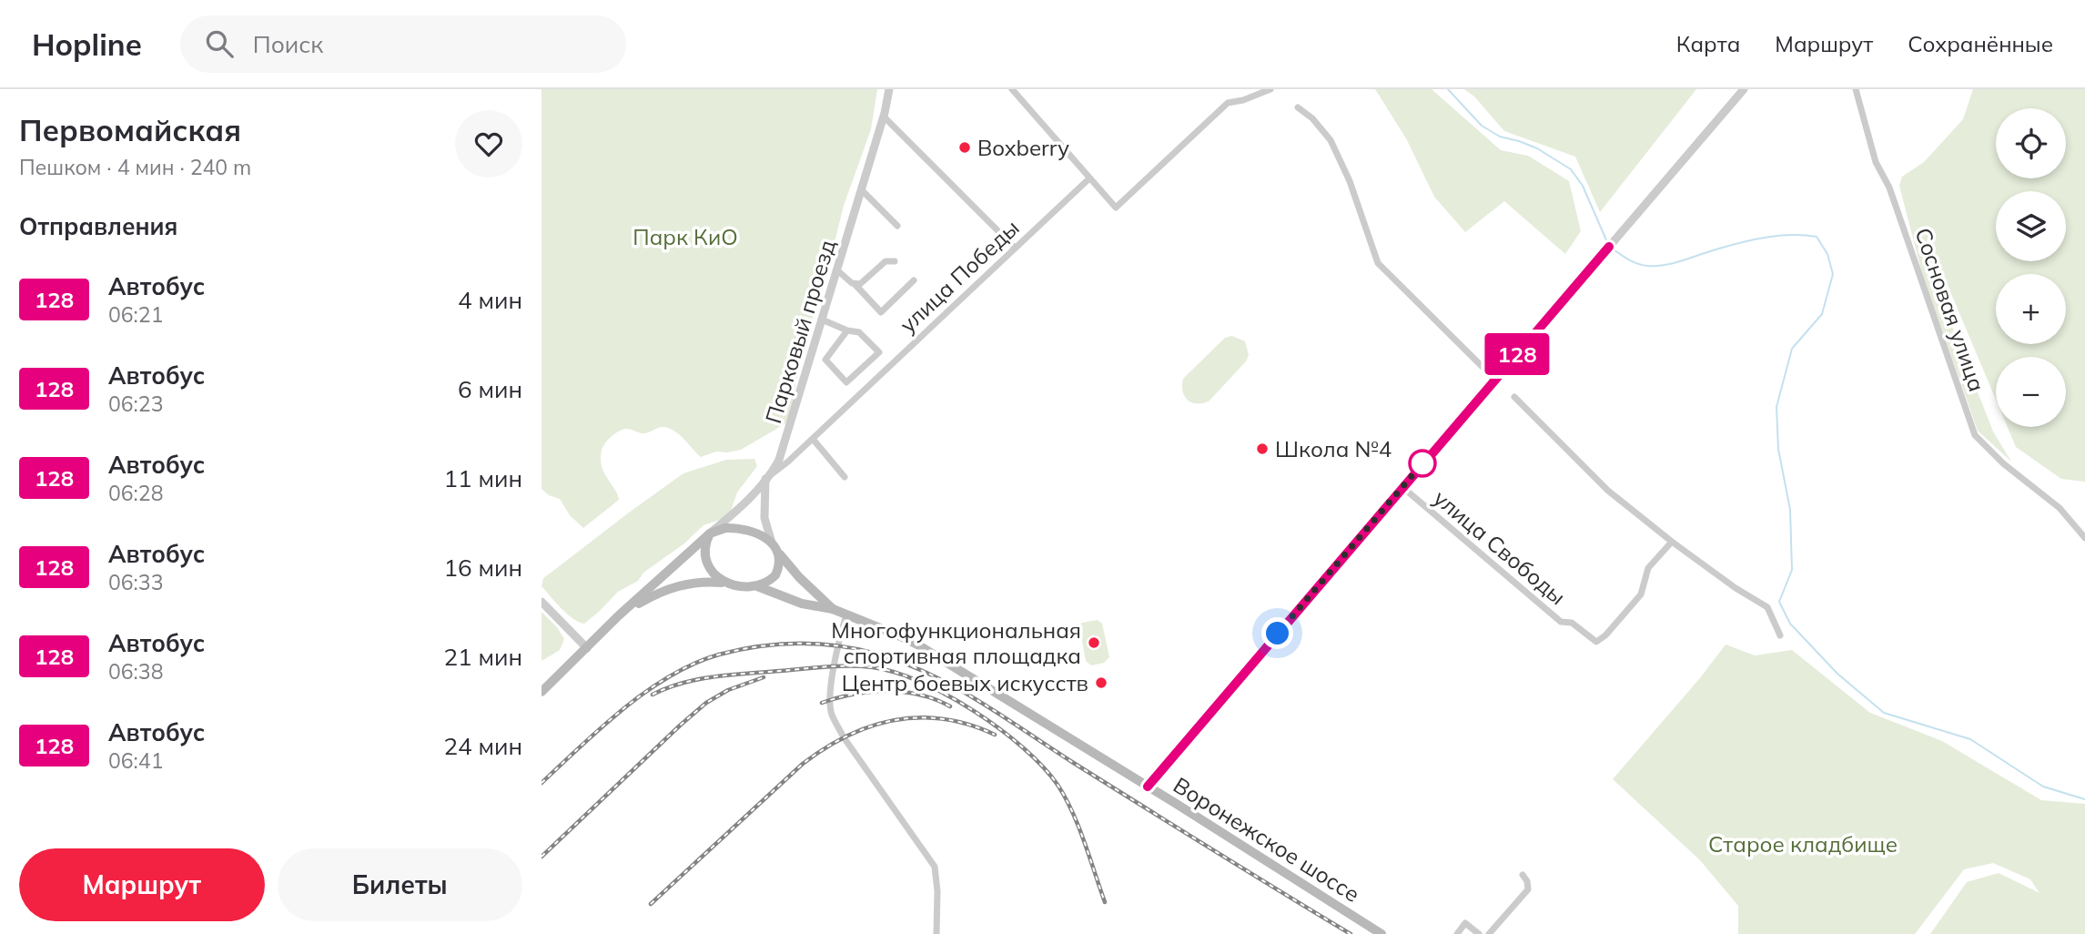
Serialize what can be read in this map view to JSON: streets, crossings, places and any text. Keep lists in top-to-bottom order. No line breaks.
{"streets":{"main road":["Воронежское шоссе"],"street":["улица Победы","Сосновая улица","Парковый проезд","улица Свободы"]},"crossings":[["улица Победы","Парковый проезд"],["Парковый проезд","Воронежское шоссе"]],"parks":["Парк КиО","Старое кладбище"],"places":["Boxberry","Школа №4","Многофункциональная спортивная площадка","Центр боевых искусств"],"lines":["bus line 128"],"page":{"header":"Hopline","search":"Поиск","nav":["Карта","Маршрут","Сохранённые"],"heading":[["Первомайская","Пешком · 4 мин · 240 m"],"Отправления"],"on_map":"128","map_buttons":["+","−"],"list":[{"mark":"128","name":"Автобус","note":"06:21","value":"4 мин"},{"mark":"128","name":"Автобус","note":"06:23","value":"6 мин"},{"mark":"128","name":"Автобус","note":"06:28","value":"11 мин"},{"mark":"128","name":"Автобус","note":"06:33","value":"16 мин"},{"mark":"128","name":"Автобус","note":"06:38","value":"21 мин"},{"mark":"128","name":"Автобус","note":"06:41","value":"24 мин"}],"buttons":["Маршрут","Билеты"]}}
